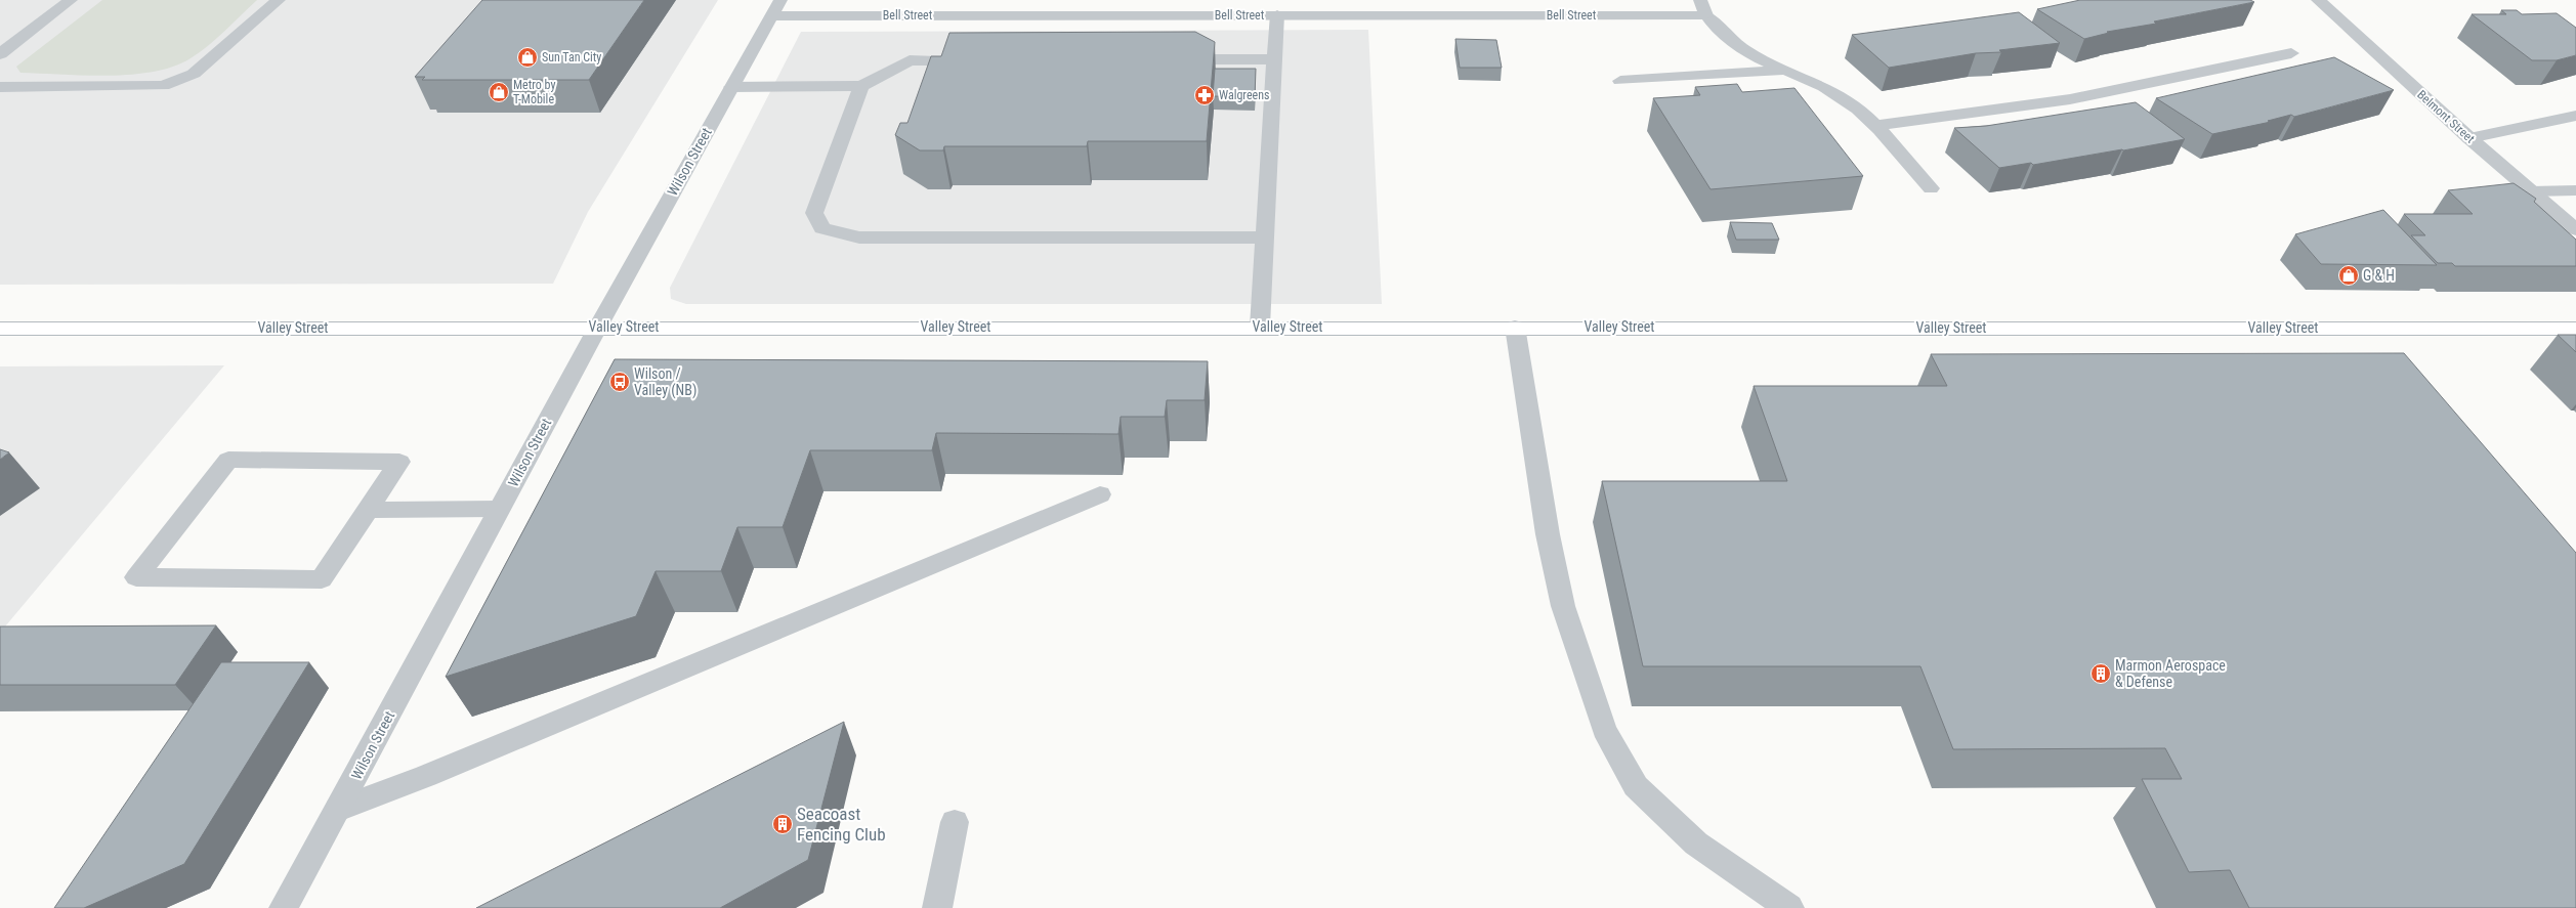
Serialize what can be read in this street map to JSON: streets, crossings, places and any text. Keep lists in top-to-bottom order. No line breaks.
{"streets":{"main road":["Valley Street"],"street":["Bell Street","Belmont Street","Wilson Street"]},"crossings":[["Bell Street","Wilson Street"],["Wilson Street","Valley Street"]],"places":{"shop":["Sun Tan City","Metro by T-Mobile","G & H"],"pharmacy":["Walgreens"],"bus stop":["Wilson / Valley (NB)"],"building":["Marmon Aerospace & Defense","Seacoast Fencing Club"]}}
